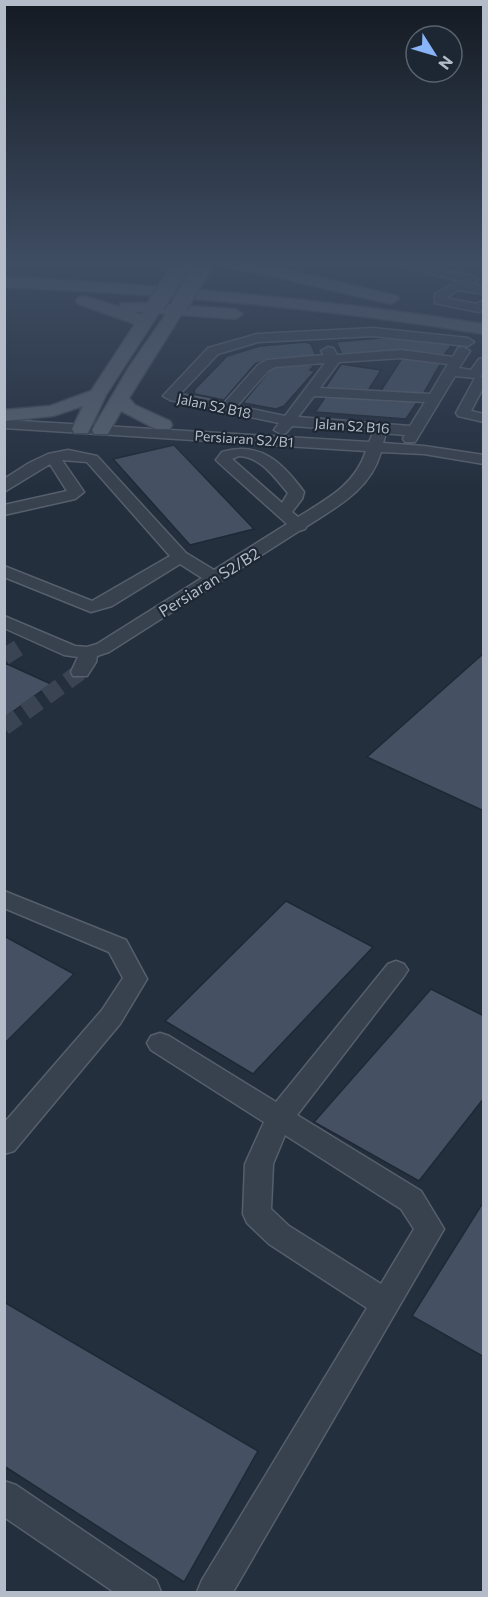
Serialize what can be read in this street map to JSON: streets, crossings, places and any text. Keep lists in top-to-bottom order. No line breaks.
{"streets":{"street":["Jalan S2 B18","Jalan S2 B16","Persiaran S2/B1","Persiaran S2/B2"]},"crossings":[["Jalan S2 B18","Jalan S2 B16"],["Jalan S2 B18","Persiaran S2/B1"],["Jalan S2 B16","Persiaran S2/B1"],["Persiaran S2/B1","Persiaran S2/B2"]],"north":"bottom right"}
